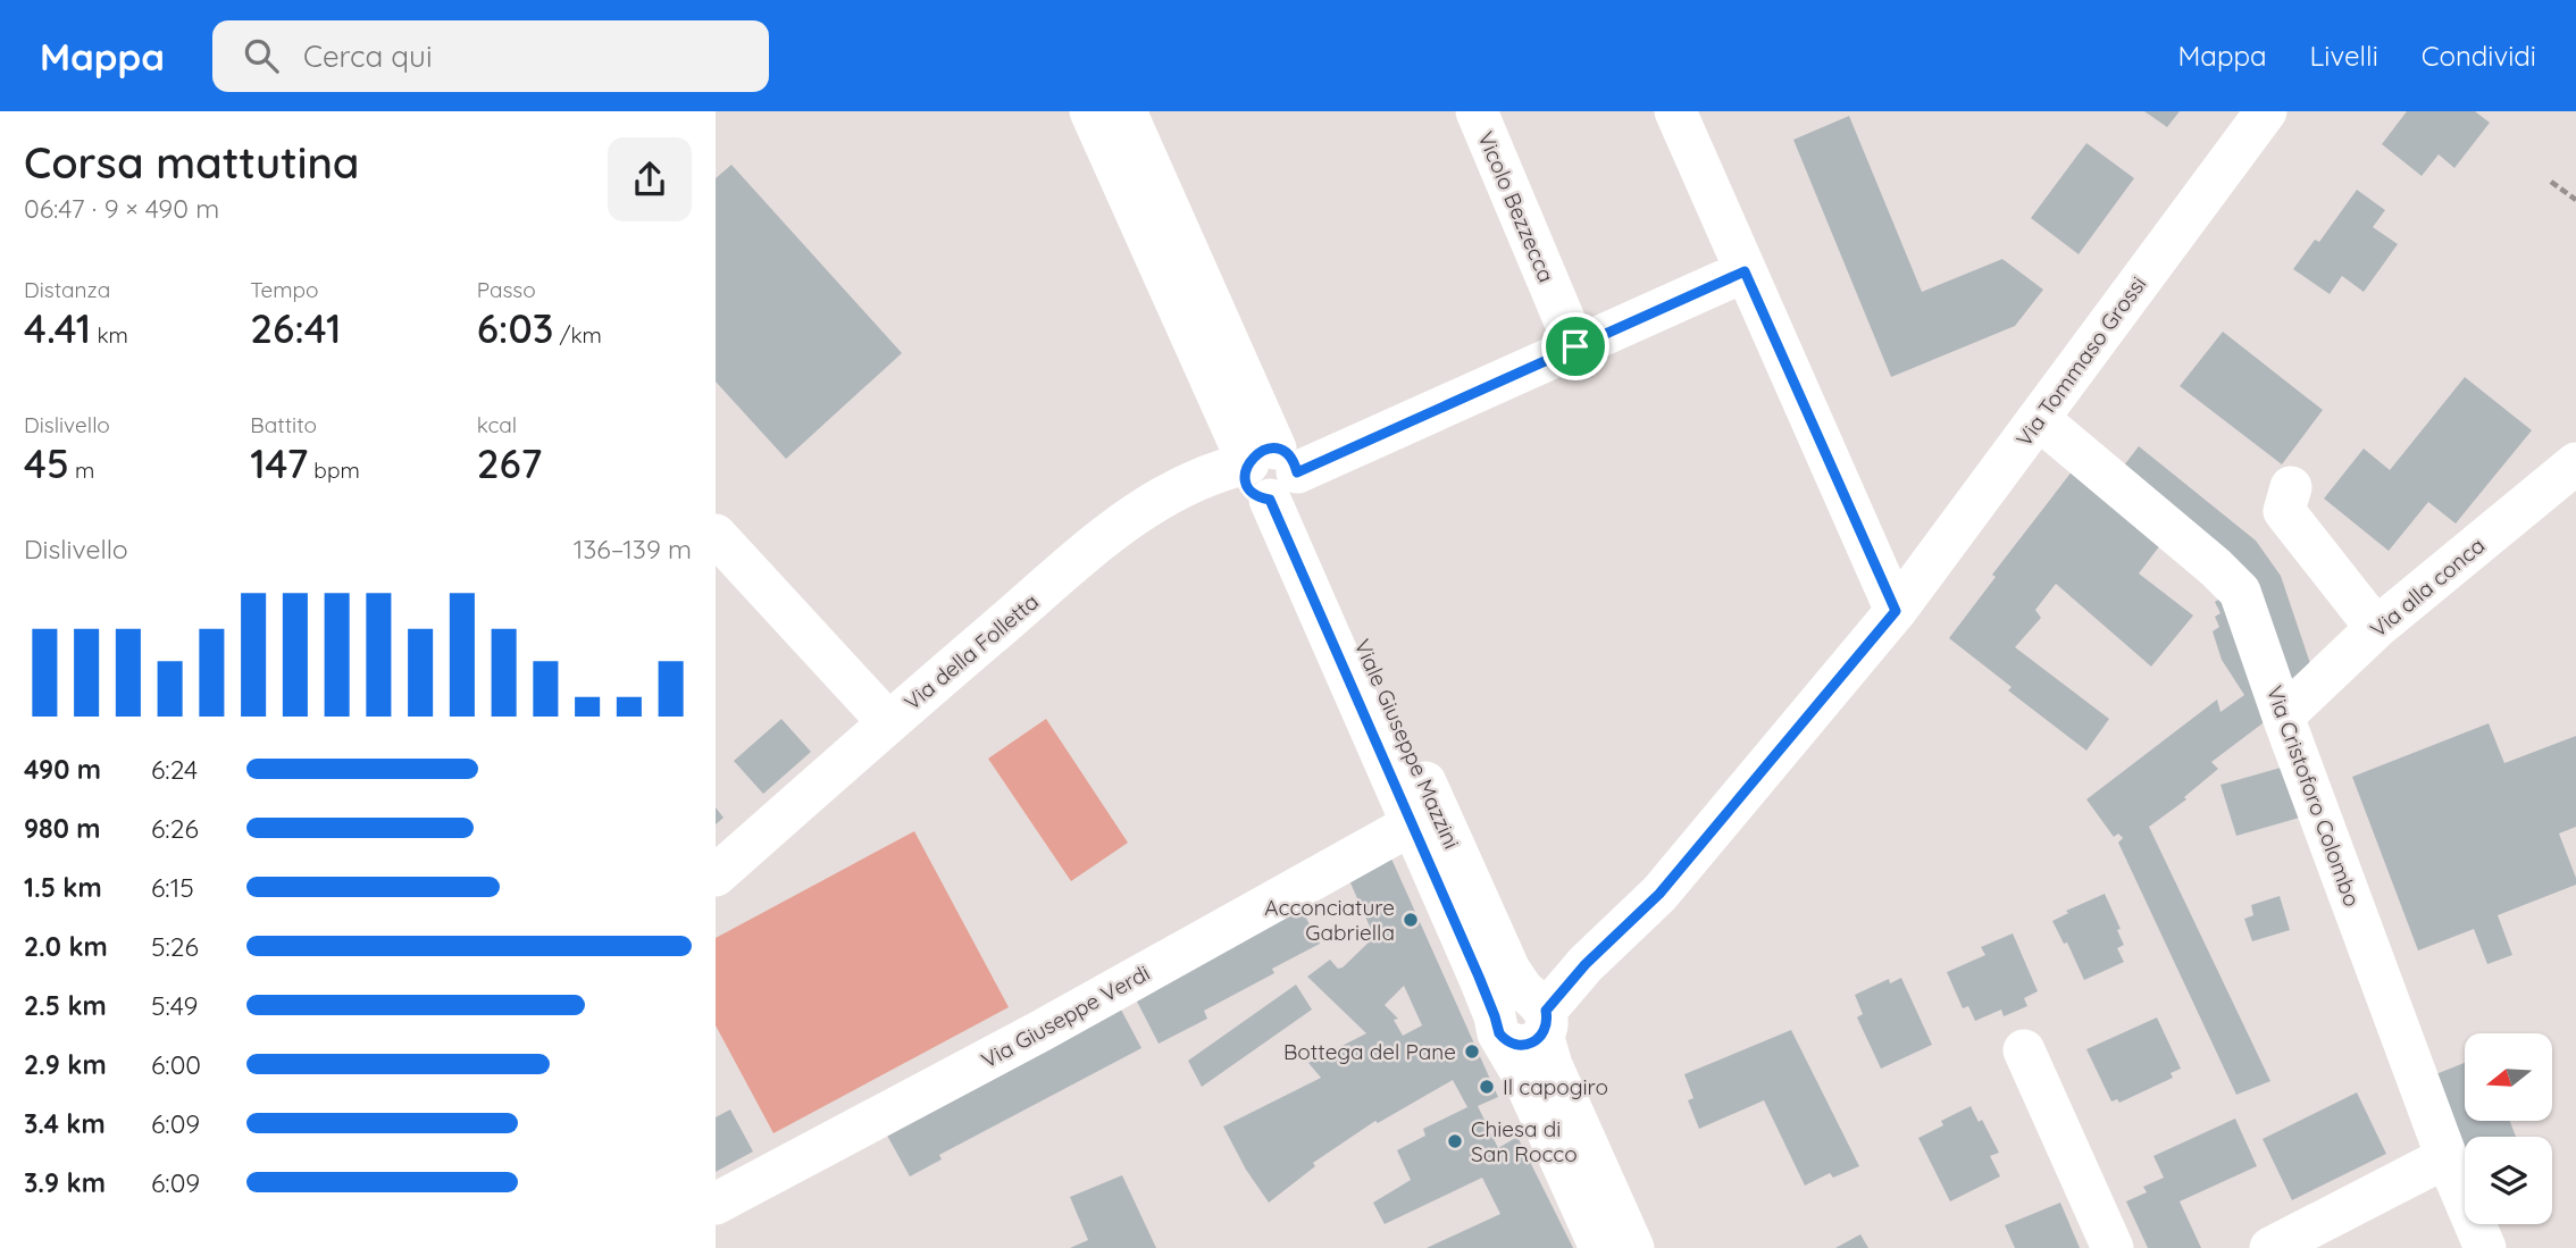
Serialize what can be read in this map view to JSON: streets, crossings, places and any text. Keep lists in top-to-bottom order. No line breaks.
{"streets":{"street":["Vicolo Bezzecca","Via Tommaso Grossi","Via alla conca","Via della Folletta","Viale Giuseppe Mazzini","Via Cristoforo Colombo","Via Giuseppe Verdi"]},"crossings":[["Vicolo Bezzecca","Via della Folletta"],["Via Tommaso Grossi","Viale Giuseppe Mazzini"],["Via Tommaso Grossi","Via Cristoforo Colombo"],["Via alla conca","Via Cristoforo Colombo"],["Via della Folletta","Viale Giuseppe Mazzini"],["Viale Giuseppe Mazzini","Via Giuseppe Verdi"]],"places":["Acconciature Gabriella","Bottega del Pane","Il capogiro","Chiesa di San Rocco"],"north":"left","page":{"header":"Mappa","search":"Cerca qui","nav":["Mappa","Livelli","Condividi"],"heading":["Corsa mattutina","06:47 · 9 × 490 m"],"stats":[["Distanza","4.41 km"],["Tempo","26:41"],["Passo","6:03 /km"],["Dislivello","45 m"],["Battito","147 bpm"],["kcal","267"]],"chart":["Dislivello","136–139 m"],"list":[{"name":"490 m","note":"6:24"},{"name":"980 m","note":"6:26"},{"name":"1.5 km","note":"6:15"},{"name":"2.0 km","note":"5:26"},{"name":"2.5 km","note":"5:49"},{"name":"2.9 km","note":"6:00"},{"name":"3.4 km","note":"6:09"},{"name":"3.9 km","note":"6:09"}]}}
